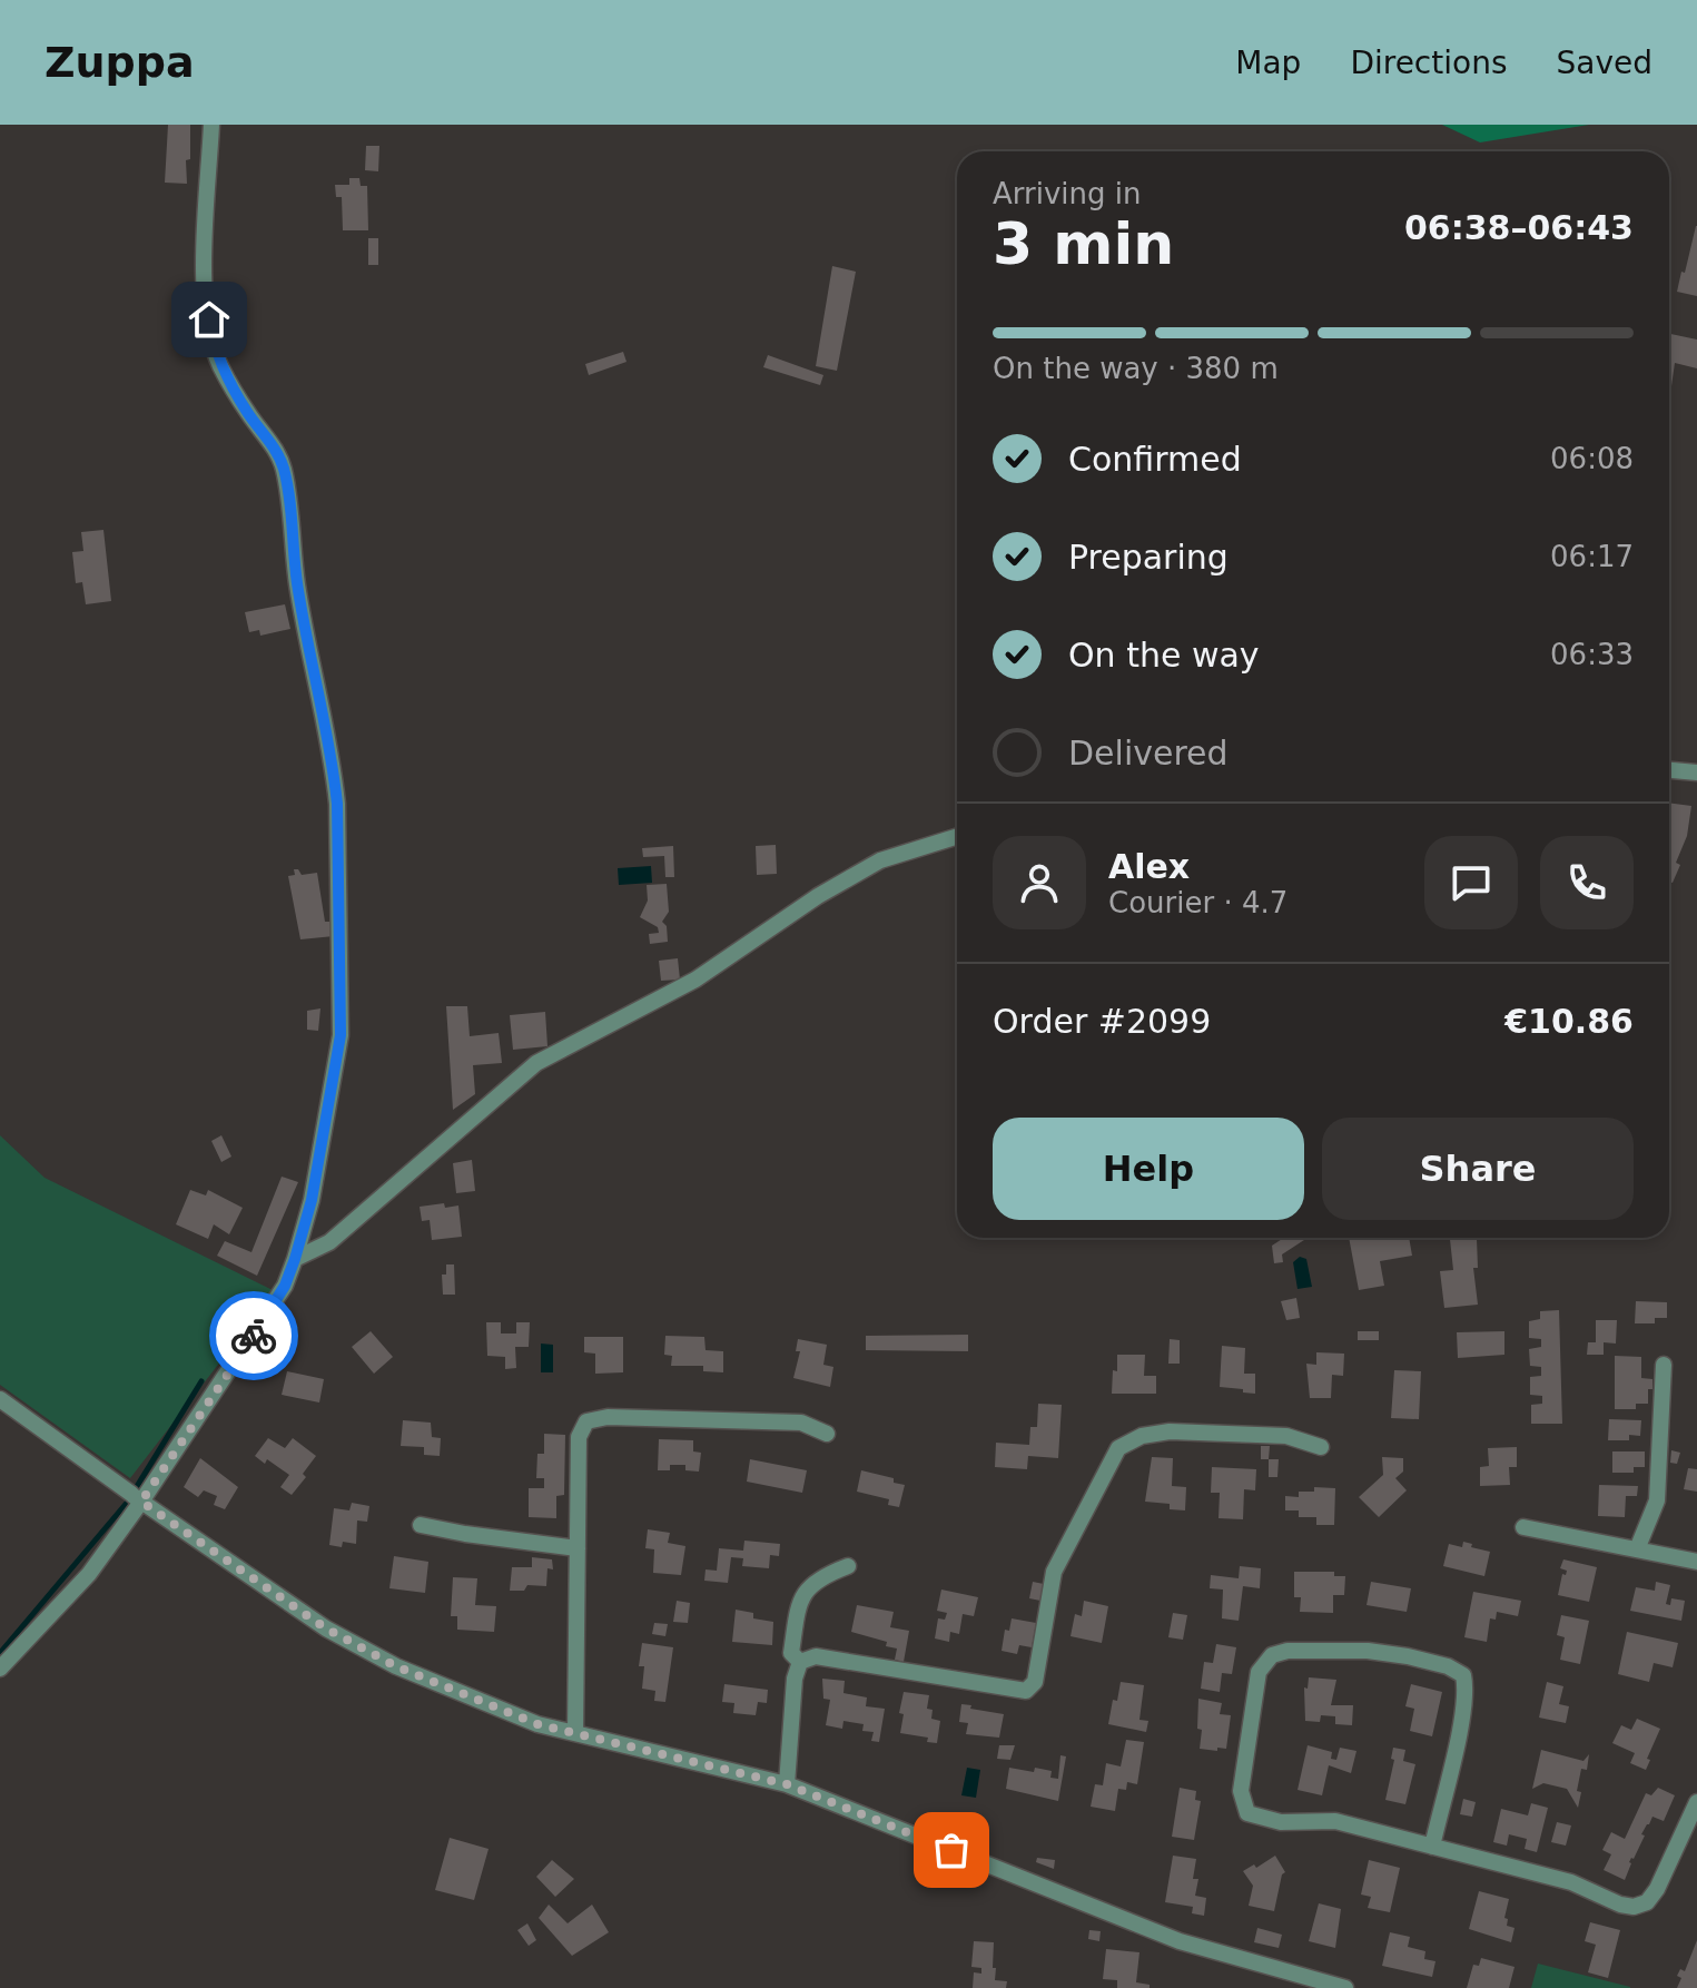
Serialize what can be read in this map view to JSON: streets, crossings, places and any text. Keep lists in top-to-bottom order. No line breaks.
{"page":{"header":"Zuppa","nav":["Map","Directions","Saved"],"heading":["3 min","Arriving in","06:38–06:43"],"panel":["Alex","Courier · 4.7","Order #2099","€10.86"],"bar":"On the way · 380 m","list":[["Confirmed","06:08"],["Preparing","06:17"],["On the way","06:33"],"Delivered"],"buttons":["Help","Share"]}}
